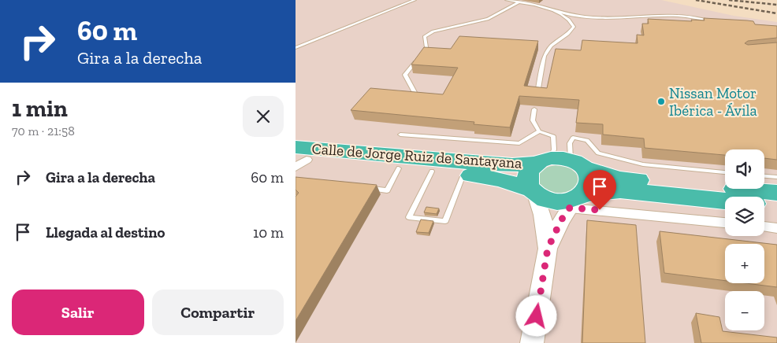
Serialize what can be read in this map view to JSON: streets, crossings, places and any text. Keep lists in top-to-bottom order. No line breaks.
{"streets":{"highway":["Calle de Jorge Ruiz de Santayana"]},"places":["Nissan Motor Ibérica - Ávila"],"page":{"turn":["60 m","Gira a la derecha"],"heading":["1 min","70 m · 21:58"],"list":[{"name":"Gira a la derecha","value":"60 m"},{"name":"Llegada al destino","value":"10 m"}],"map_buttons":["+","−"],"buttons":["Salir","Compartir"]}}
